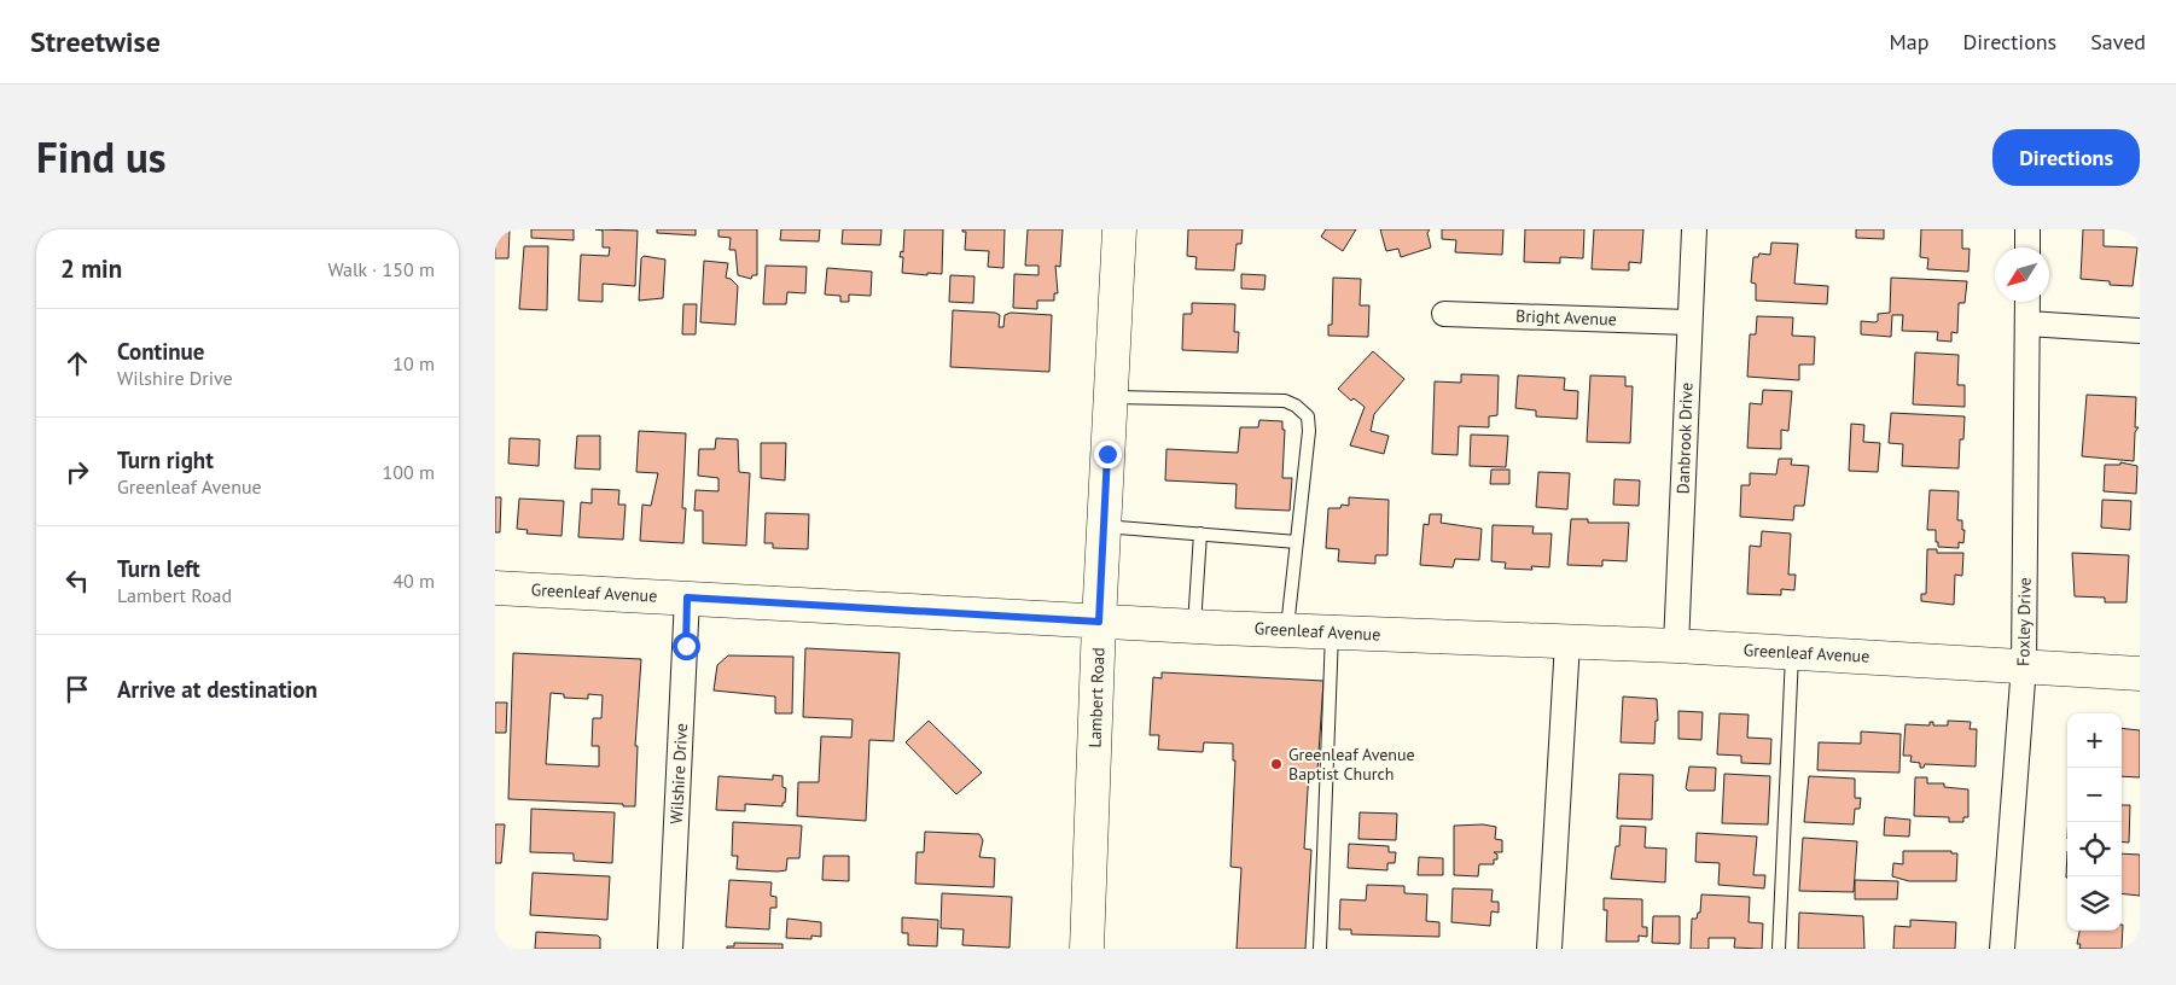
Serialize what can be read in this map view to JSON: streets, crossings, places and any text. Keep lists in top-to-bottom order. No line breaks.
{"streets":{"street":["Bright Avenue","Danbrook Drive","Greenleaf Avenue","Foxley Drive","Lambert Road","Wilshire Drive"]},"crossings":[["Bright Avenue","Danbrook Drive"],["Danbrook Drive","Greenleaf Avenue"],["Greenleaf Avenue","Foxley Drive"],["Greenleaf Avenue","Lambert Road"],["Greenleaf Avenue","Wilshire Drive"]],"places":["Greenleaf Avenue Baptist Church"],"north":"bottom left","page":{"header":"Streetwise","nav":["Map","Directions","Saved"],"title":"Find us","buttons":"Directions","heading":["2 min","Walk · 150 m"],"list":[["Continue","Wilshire Drive","10 m"],["Turn right","Greenleaf Avenue","100 m"],["Turn left","Lambert Road","40 m"],"Arrive at destination"],"map_buttons":["+","−"]}}
